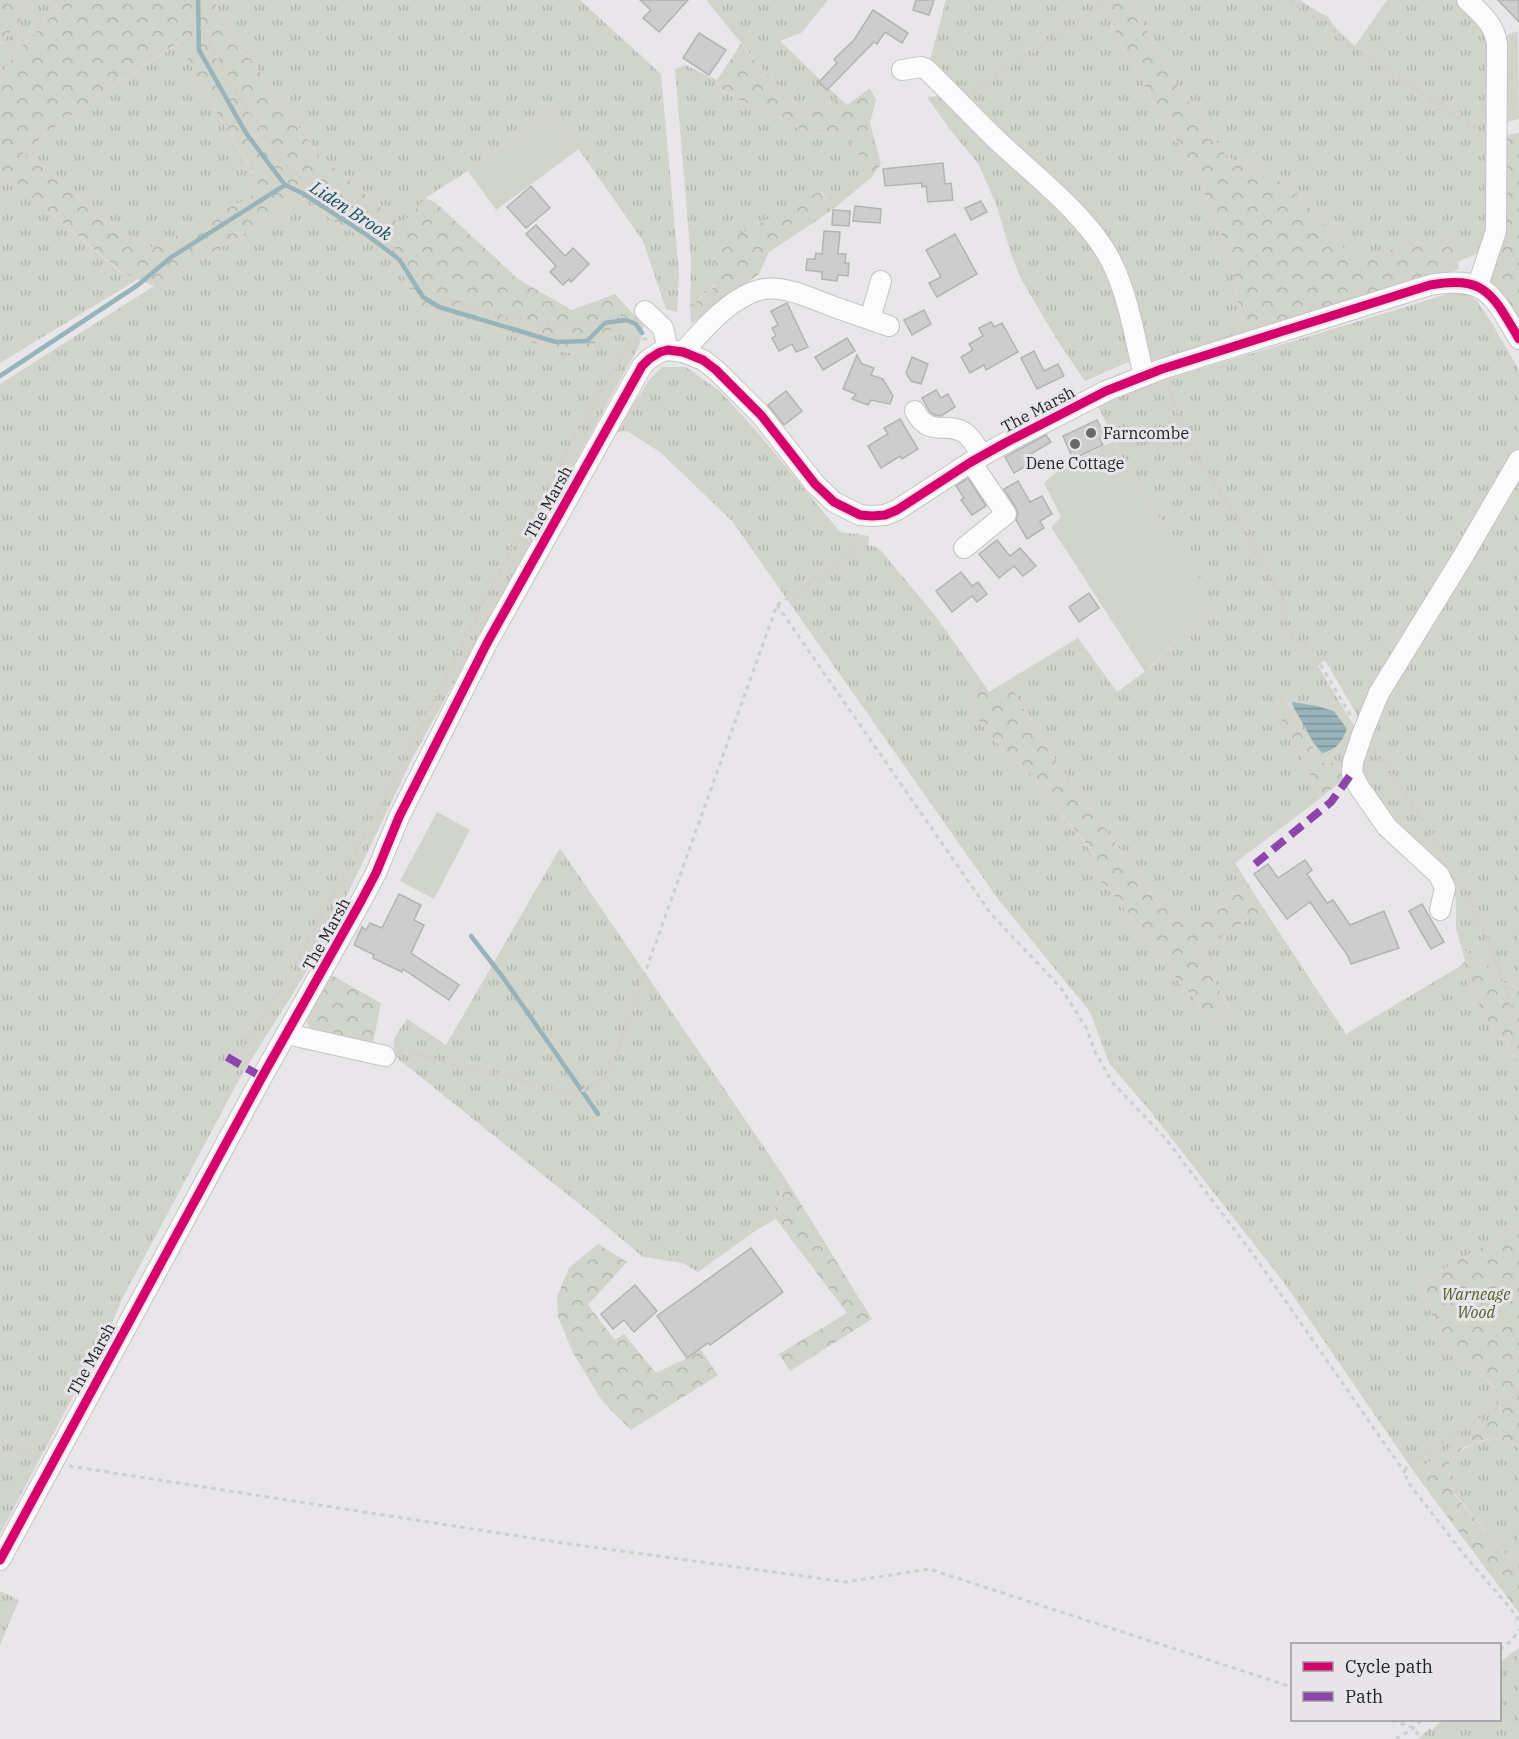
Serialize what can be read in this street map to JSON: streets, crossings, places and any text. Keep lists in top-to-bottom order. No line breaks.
{"streets":{"street":["The Marsh"]},"water":["Liden Brook"],"parks":["Warneage Wood"],"places":["Farncombe","Dene Cottage"],"legend":["Cycle path","Path"]}
